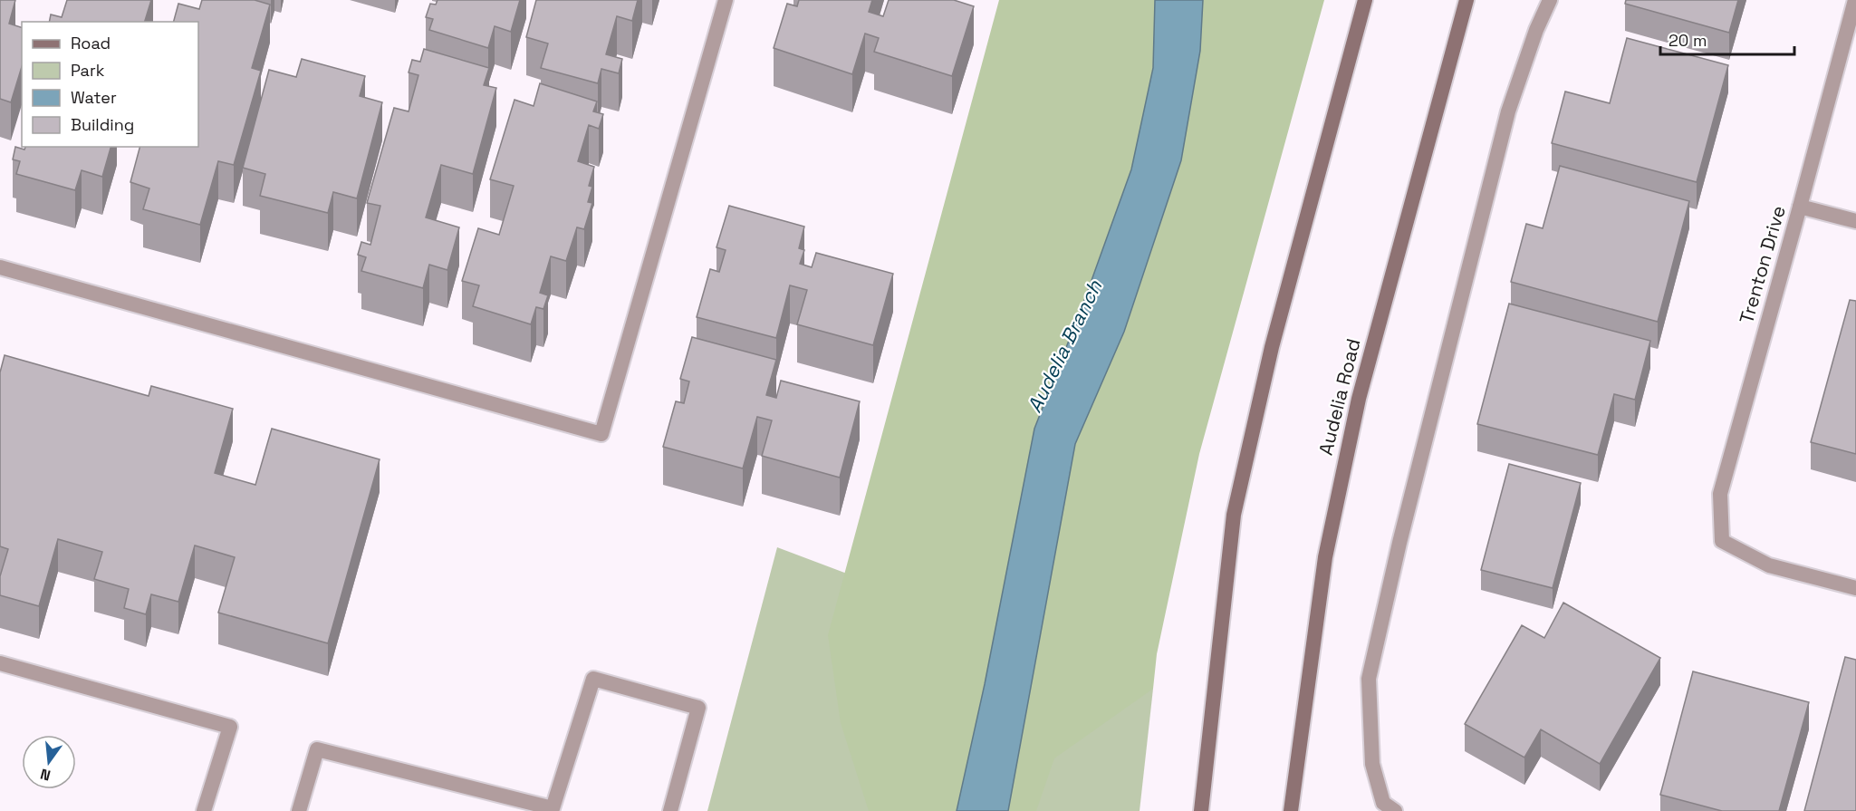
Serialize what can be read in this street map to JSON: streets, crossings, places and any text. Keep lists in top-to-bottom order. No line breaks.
{"streets":{"main road":["Audelia Road"],"street":["Trenton Drive"]},"water":["Audelia Branch"],"legend":["Road","Park","Water","Building"],"scale_bar":"20 m","north":"bottom"}
